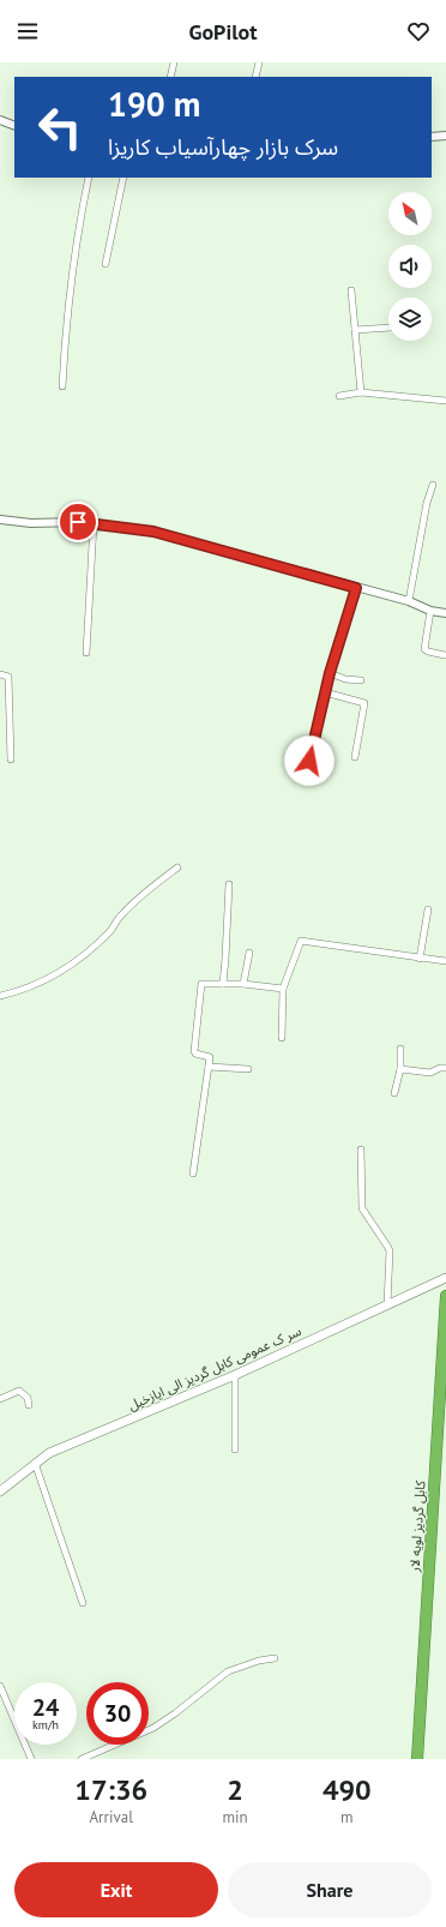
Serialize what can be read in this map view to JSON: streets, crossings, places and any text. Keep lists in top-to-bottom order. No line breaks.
{"streets":{"highway":["کابل گردیز لویه لار"],"main road":["سر ک عمومی کابل گردیز الی ایازخیل"]},"north":"top left","page":{"header":"GoPilot","turn":["190 m","سرک بازار چهارآسیاب کاریزا"],"speed":"24 km/h","limit":"30","eta":["17:36","Arrival","2","min","490","m"],"buttons":["Exit","Share"]}}
